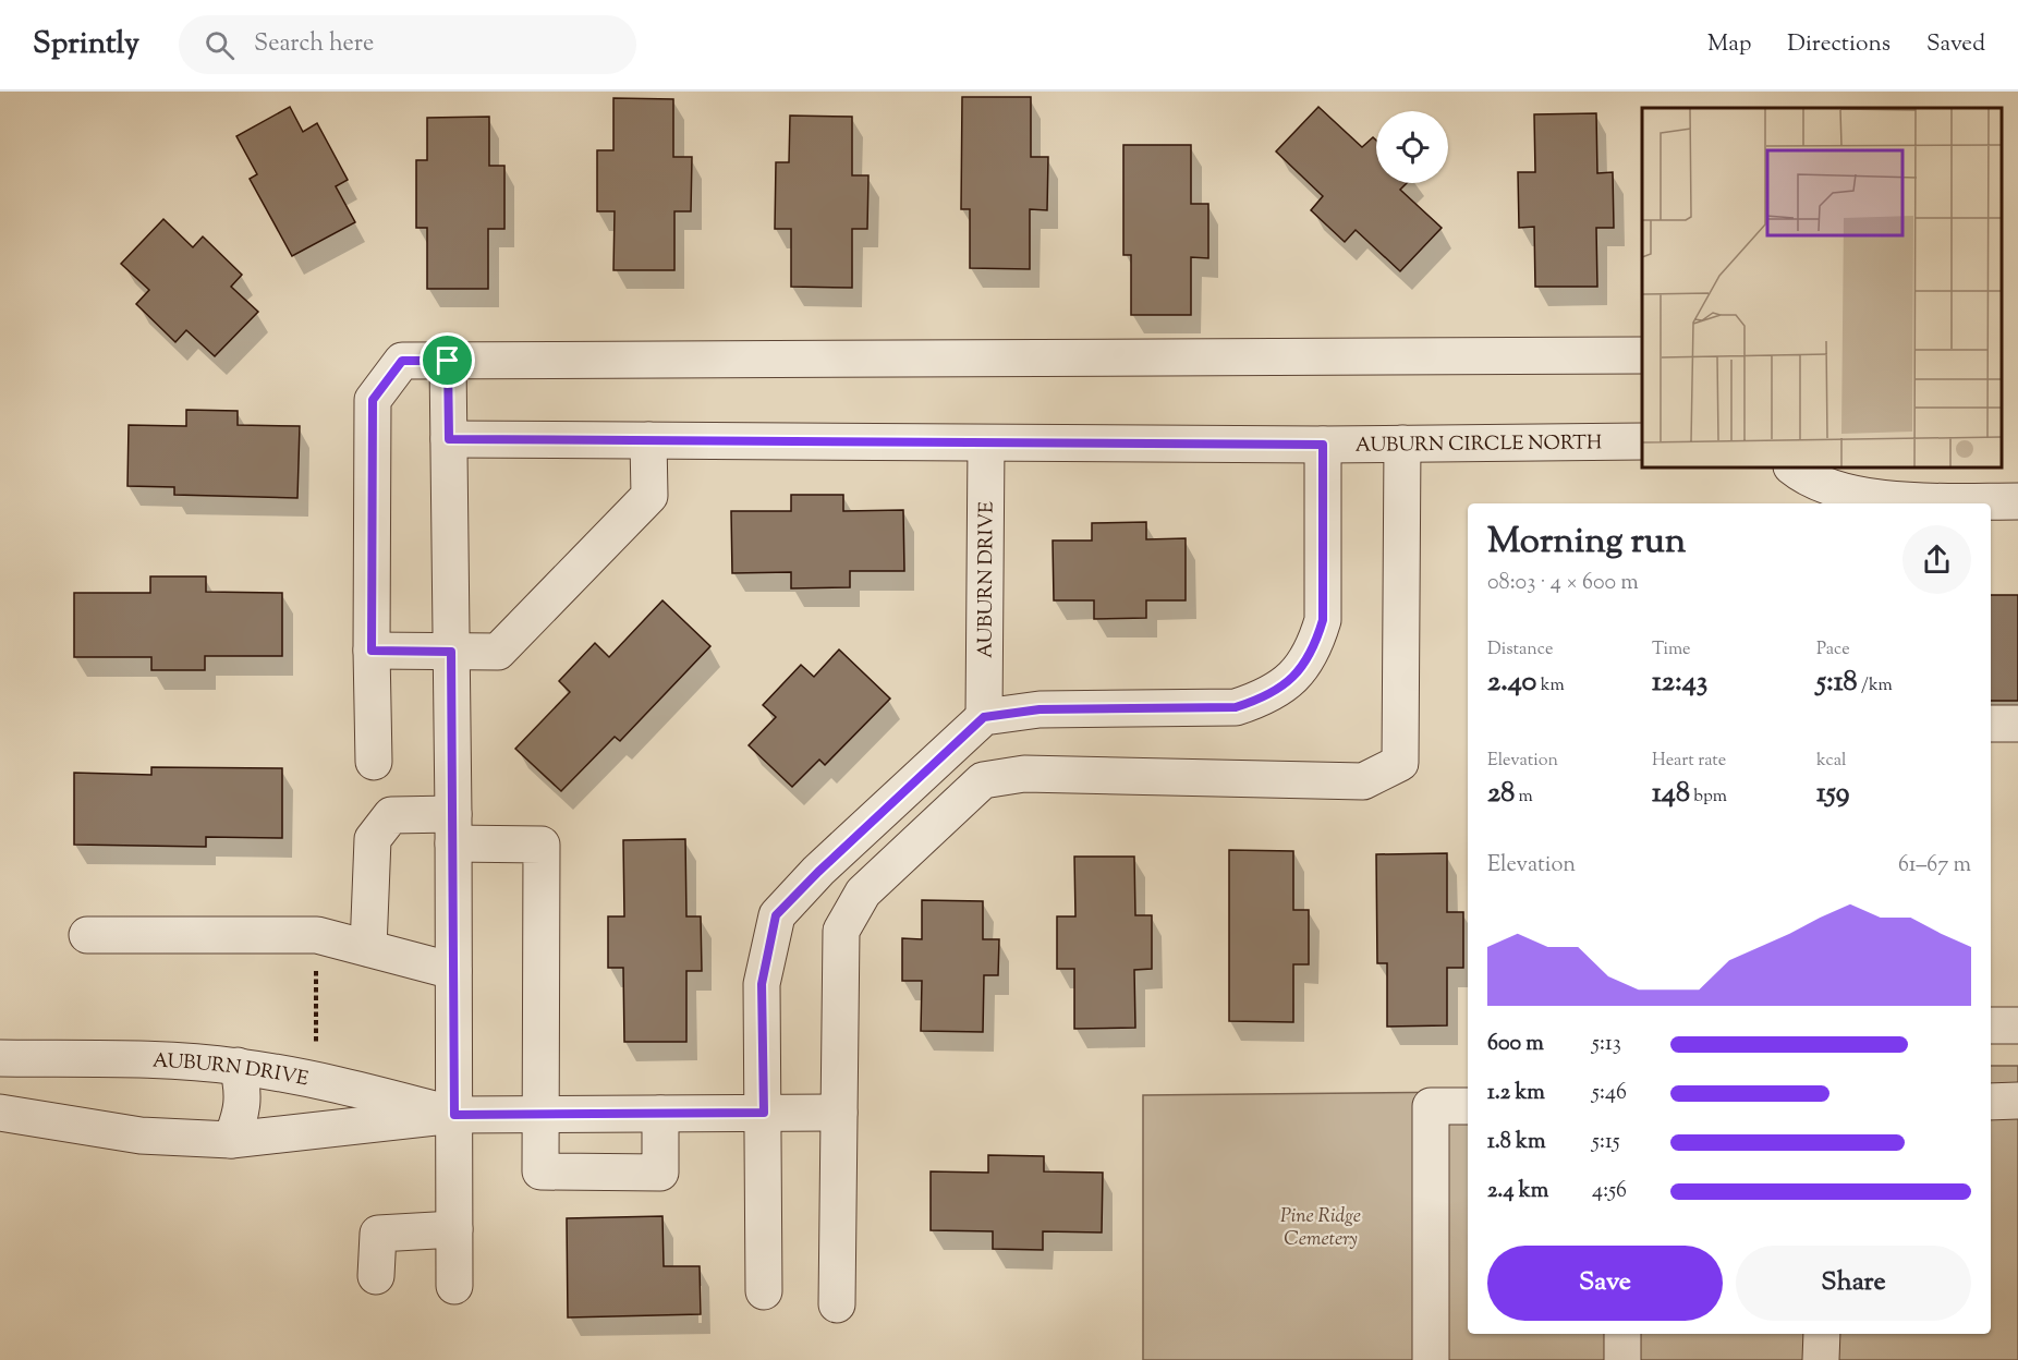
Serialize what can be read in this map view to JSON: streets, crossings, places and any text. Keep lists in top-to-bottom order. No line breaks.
{"streets":{"street":["AUBURN CIRCLE NORTH","AUBURN DRIVE"]},"crossings":[["AUBURN CIRCLE NORTH","AUBURN DRIVE"]],"parks":["Pine Ridge Cemetery"],"page":{"header":"Sprintly","search":"Search here","nav":["Map","Directions","Saved"],"heading":["Morning run","08:03 · 4 × 600 m"],"stats":[["Distance","2.40 km"],["Time","12:43"],["Pace","5:18 /km"],["Elevation","28 m"],["Heart rate","148 bpm"],["kcal","159"]],"chart":["Elevation","61–67 m"],"list":[{"name":"600 m","note":"5:13"},{"name":"1.2 km","note":"5:46"},{"name":"1.8 km","note":"5:15"},{"name":"2.4 km","note":"4:56"}],"buttons":["Save","Share"]}}
